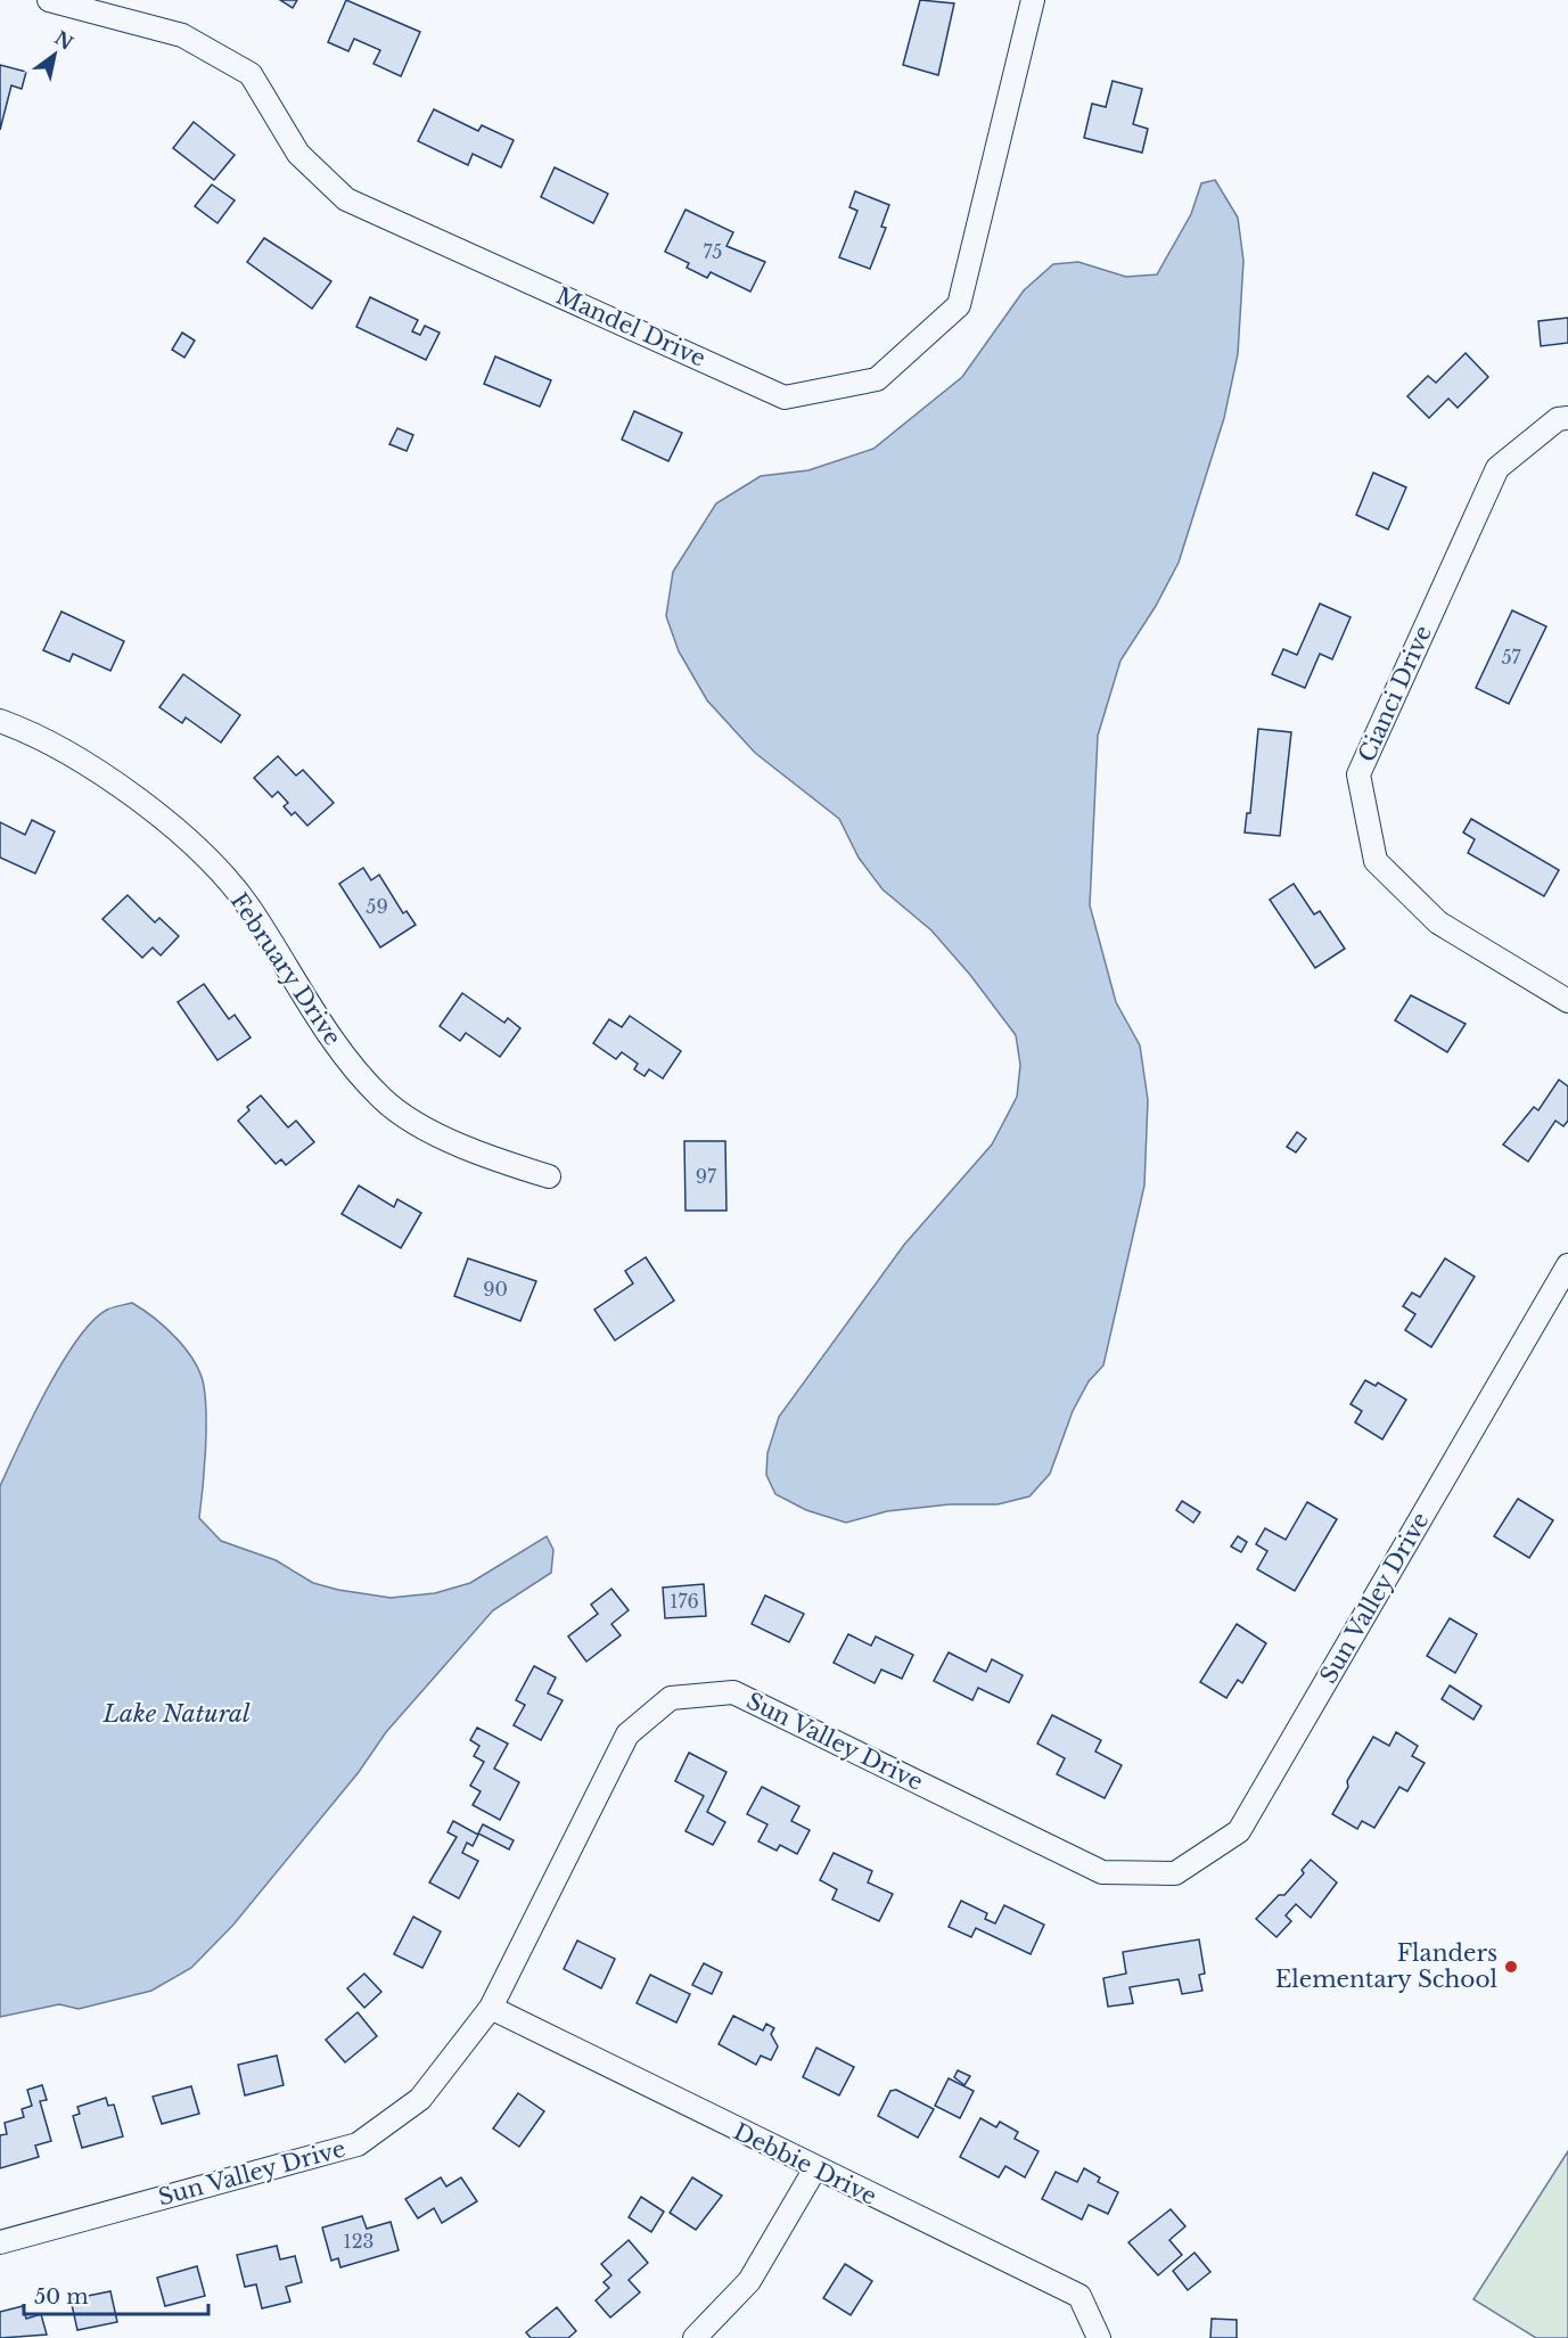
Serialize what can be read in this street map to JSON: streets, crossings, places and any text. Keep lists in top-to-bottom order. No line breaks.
{"streets":{"street":["Mandel Drive","Cianci Drive","February Drive","Sun Valley Drive","Debbie Drive"]},"crossings":[["Sun Valley Drive","Debbie Drive"]],"water":["Lake Natural"],"places":["Flanders Elementary School"],"house_numbers":["75","57","59","97","90","176","123"],"scale_bar":"50 m","north":"top right"}
